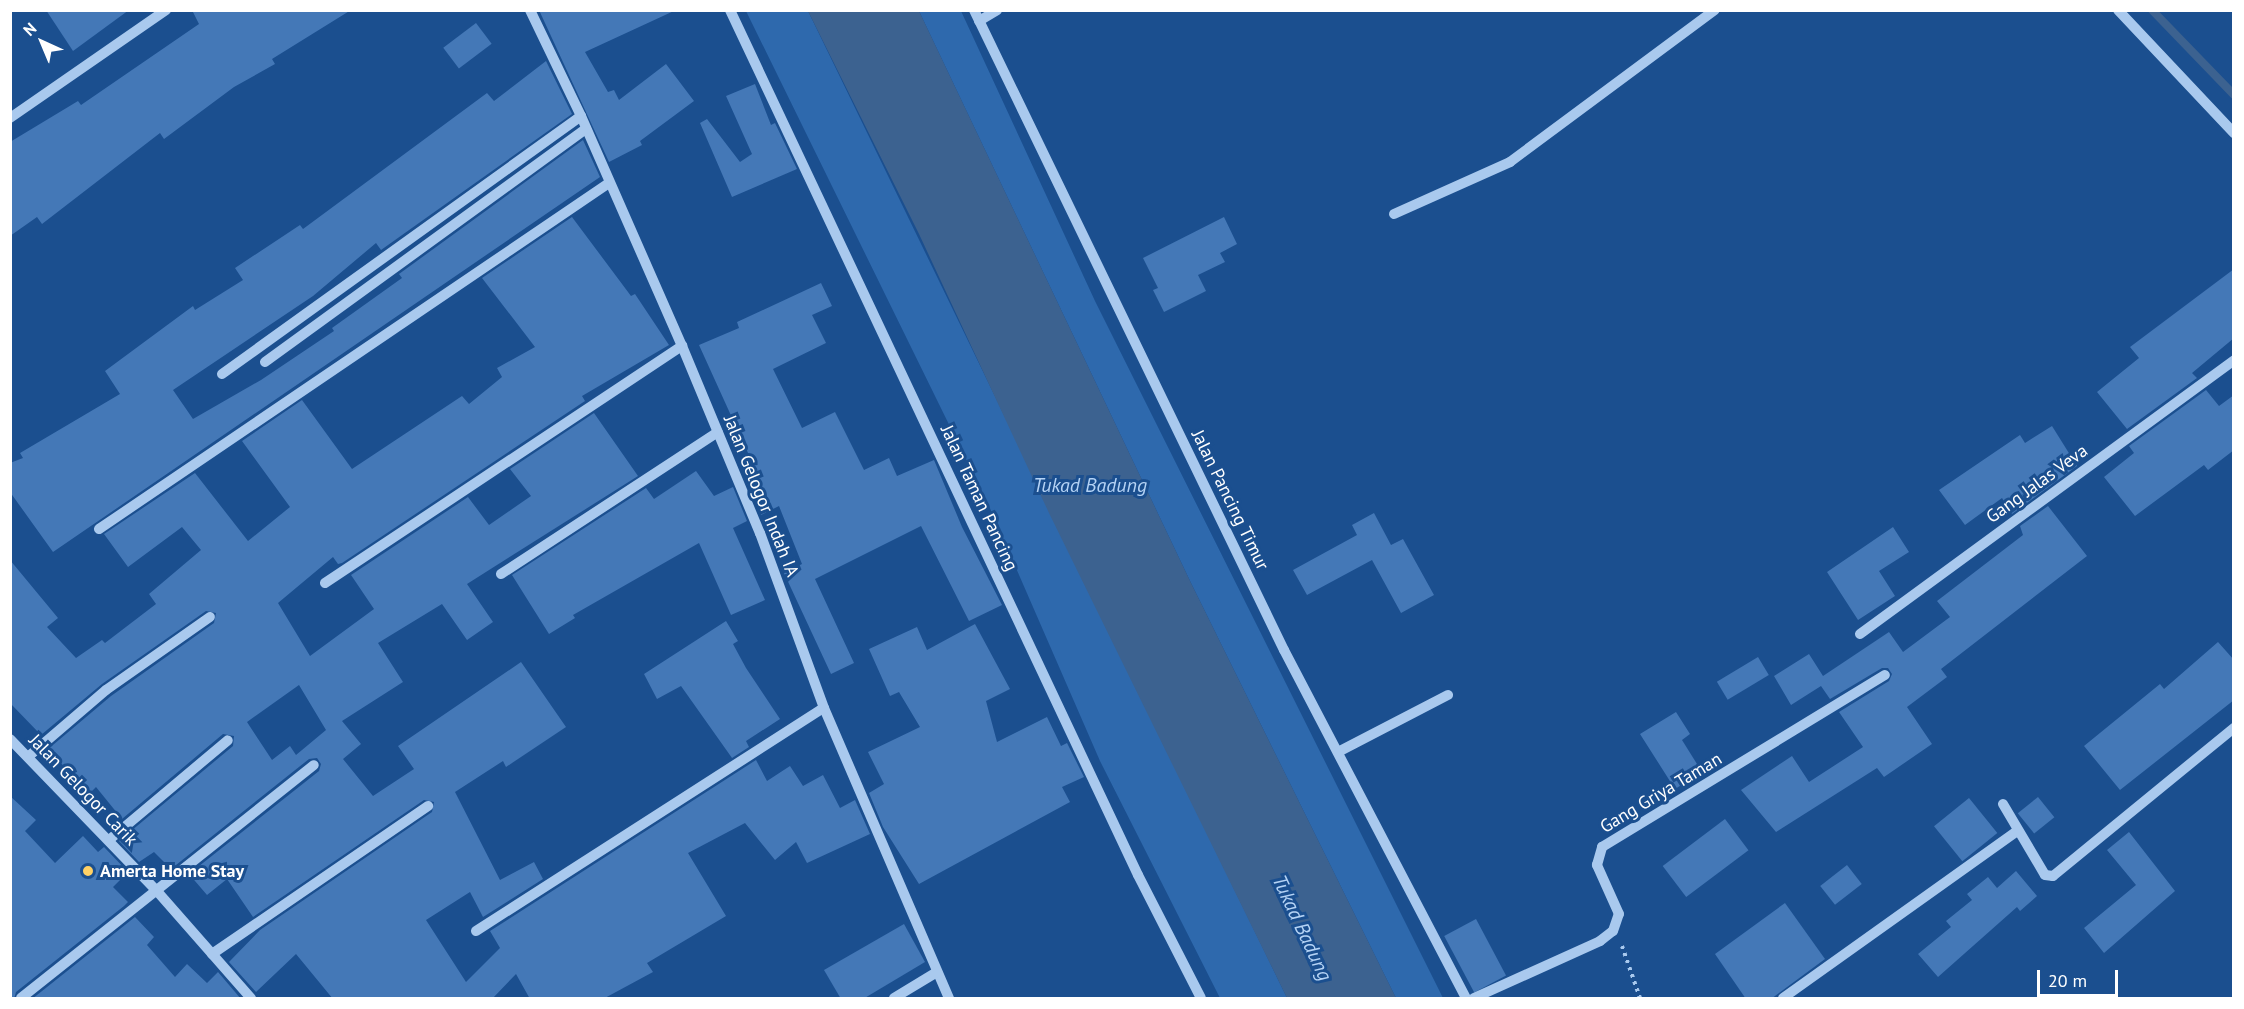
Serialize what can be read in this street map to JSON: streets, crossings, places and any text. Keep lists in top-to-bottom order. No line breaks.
{"streets":{"street":["Gang Jalas Veva","Jalan Gelogor Indah IA","Jalan Taman Pancing","Jalan Pancing Timur","Jalan Gelogor Carik","Gang Griya Taman"]},"water":["Tukad Badung"],"places":["Amerta Home Stay"],"scale_bar":"20 m","north":"top left"}
